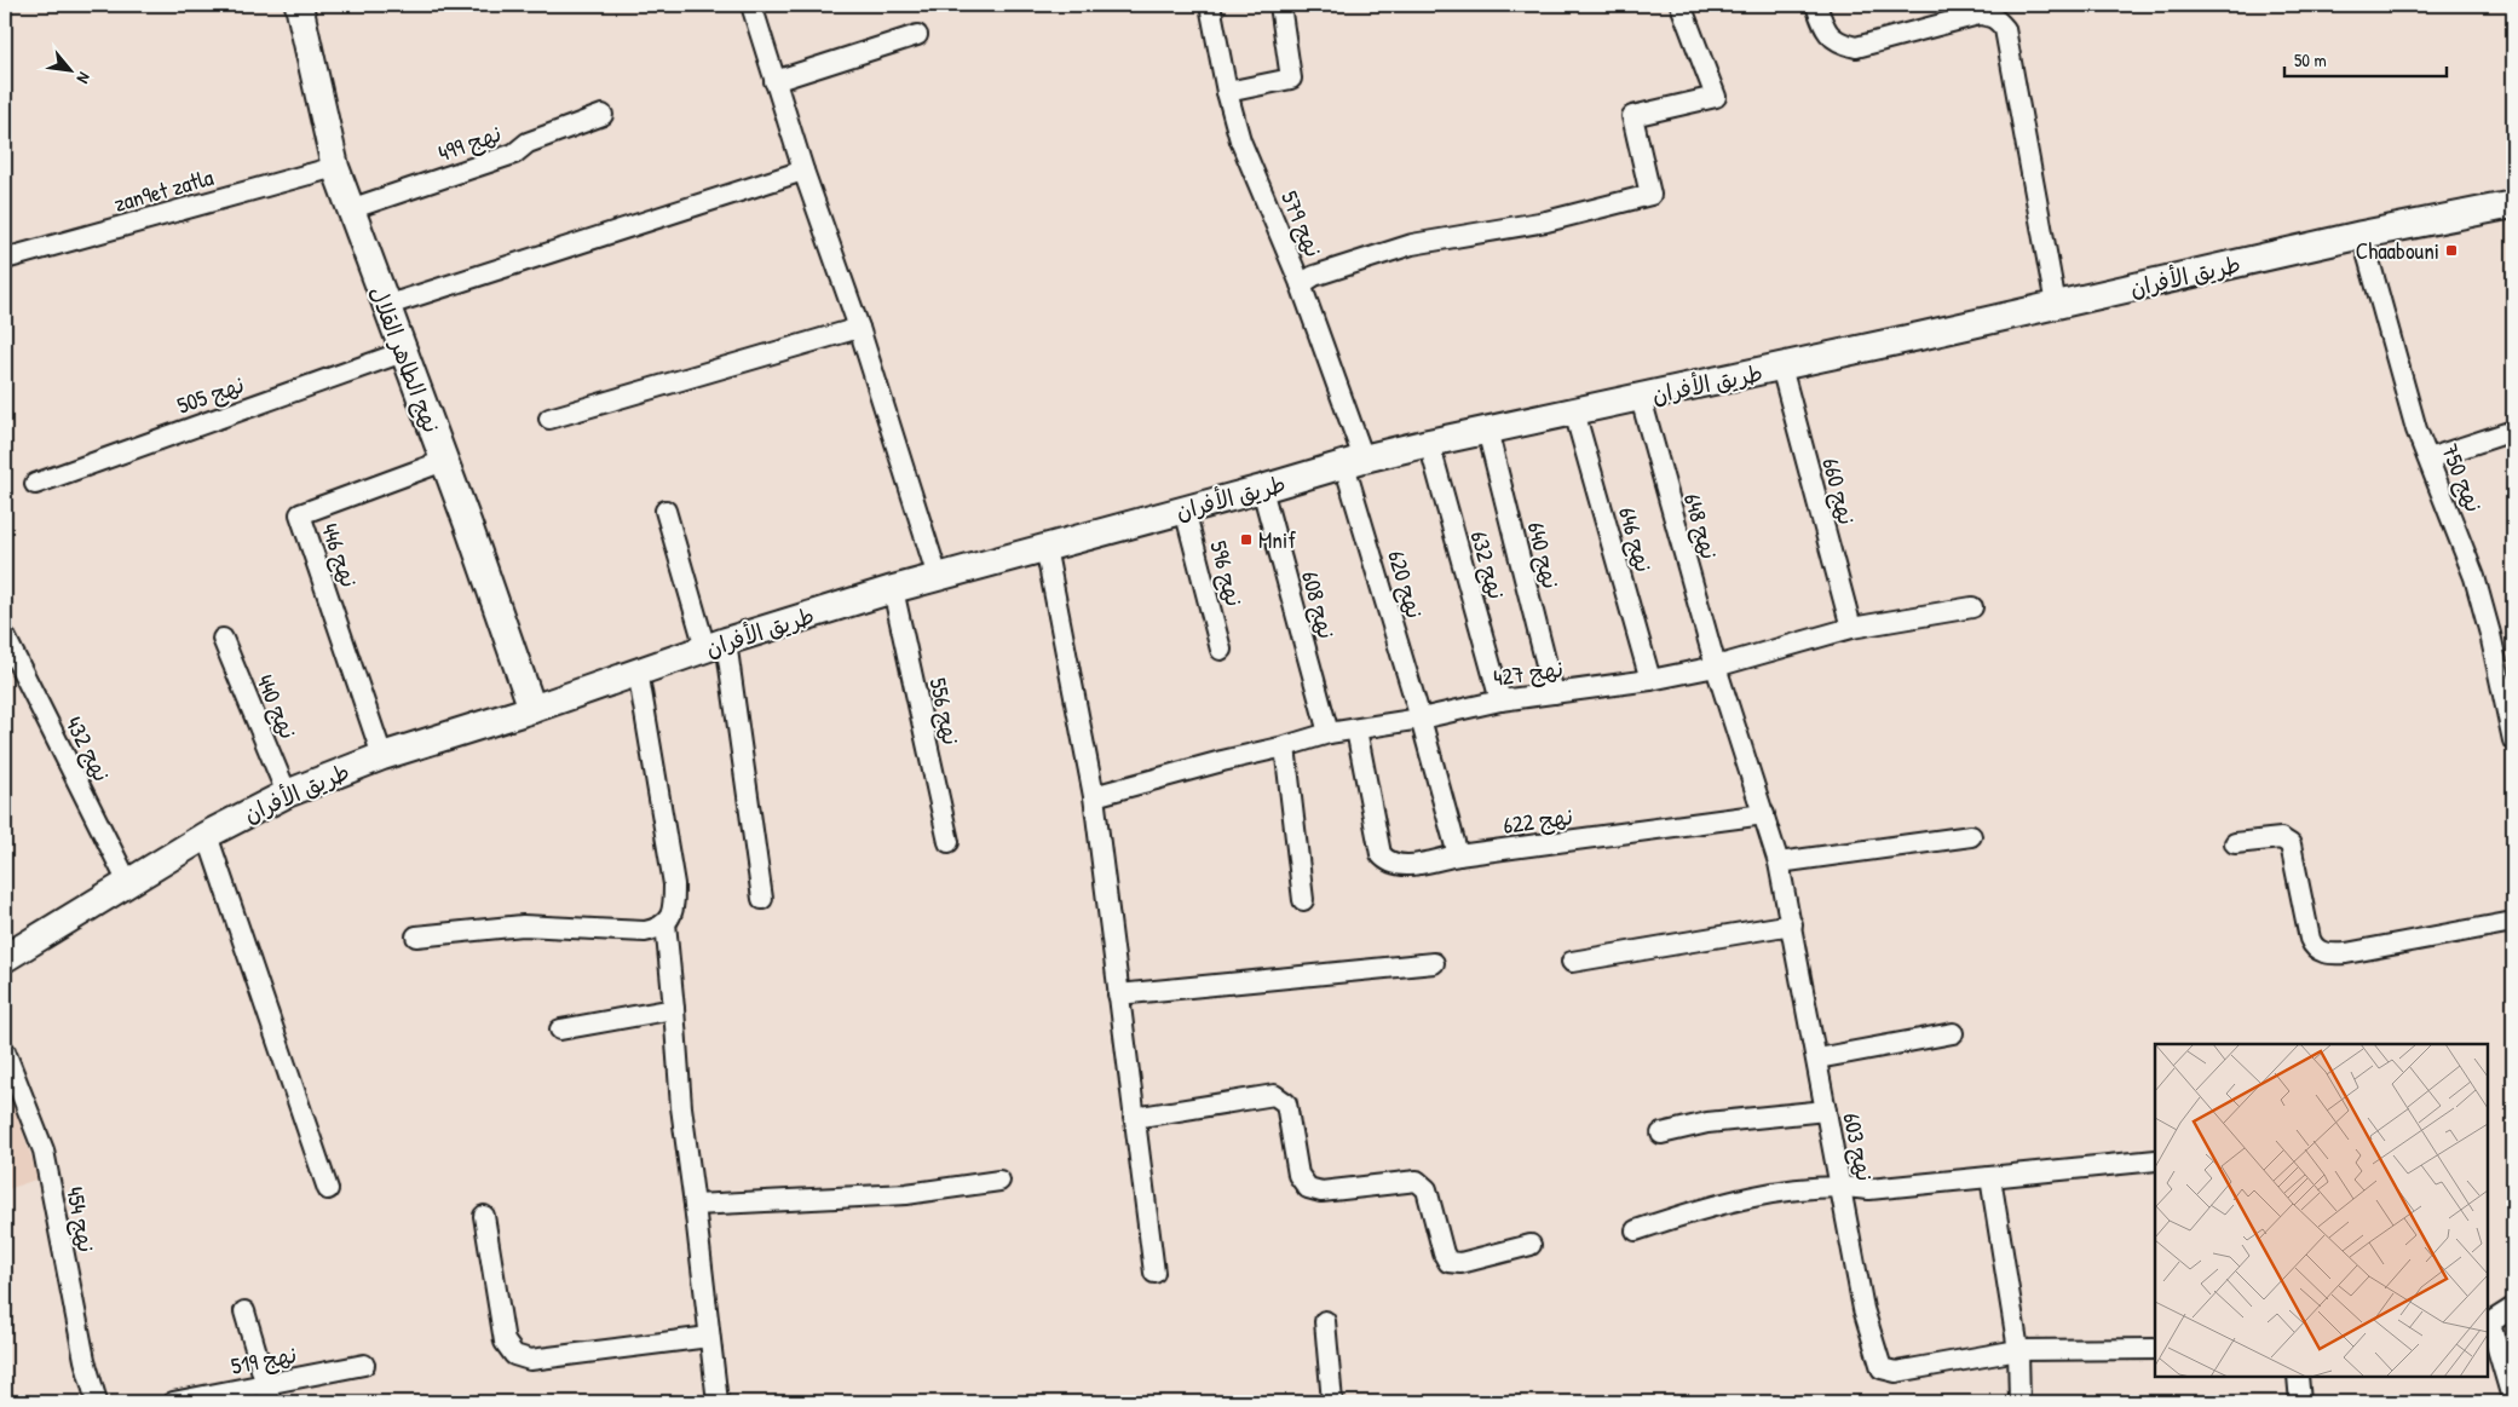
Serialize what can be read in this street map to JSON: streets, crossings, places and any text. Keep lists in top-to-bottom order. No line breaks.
{"streets":{"main road":["طريق الأفران","نهج الطاهر القلال"],"street":["نهج 499","zan9et zatla","نهج 579","نهج 505","نهج 750","نهج 660","نهج 648","نهج 646","نهج 446","نهج 640","نهج 632","نهج 596","نهج 620","نهج 608","نهج 427","نهج 440","نهج 556","نهج 432","نهج 622","نهج 603","نهج 454","نهج 519"]},"crossings":[["نهج 499","نهج الطاهر القلال"],["zan9et zatla","نهج الطاهر القلال"],["نهج 579","طريق الأفران"],["نهج 579","نهج 620"],["طريق الأفران","نهج الطاهر القلال"],["طريق الأفران","نهج 750"],["طريق الأفران","نهج 660"],["طريق الأفران","نهج 648"],["طريق الأفران","نهج 646"],["طريق الأفران","نهج 446"],["طريق الأفران","نهج 640"],["طريق الأفران","نهج 632"],["طريق الأفران","نهج 596"],["طريق الأفران","نهج 620"],["طريق الأفران","نهج 608"],["طريق الأفران","نهج 440"],["طريق الأفران","نهج 556"],["طريق الأفران","نهج 432"],["نهج الطاهر القلال","نهج 505"],["نهج الطاهر القلال","نهج 446"],["نهج 660","نهج 427"],["نهج 648","نهج 427"],["نهج 648","نهج 603"],["نهج 646","نهج 427"],["نهج 640","نهج 427"],["نهج 632","نهج 427"],["نهج 620","نهج 427"],["نهج 608","نهج 427"],["نهج 427","نهج 622"],["نهج 427","نهج 603"],["نهج 622","نهج 603"]],"places":{"transit":["Chaabouni","Mnif"]},"scale_bar":"50 m","north":"bottom right"}
